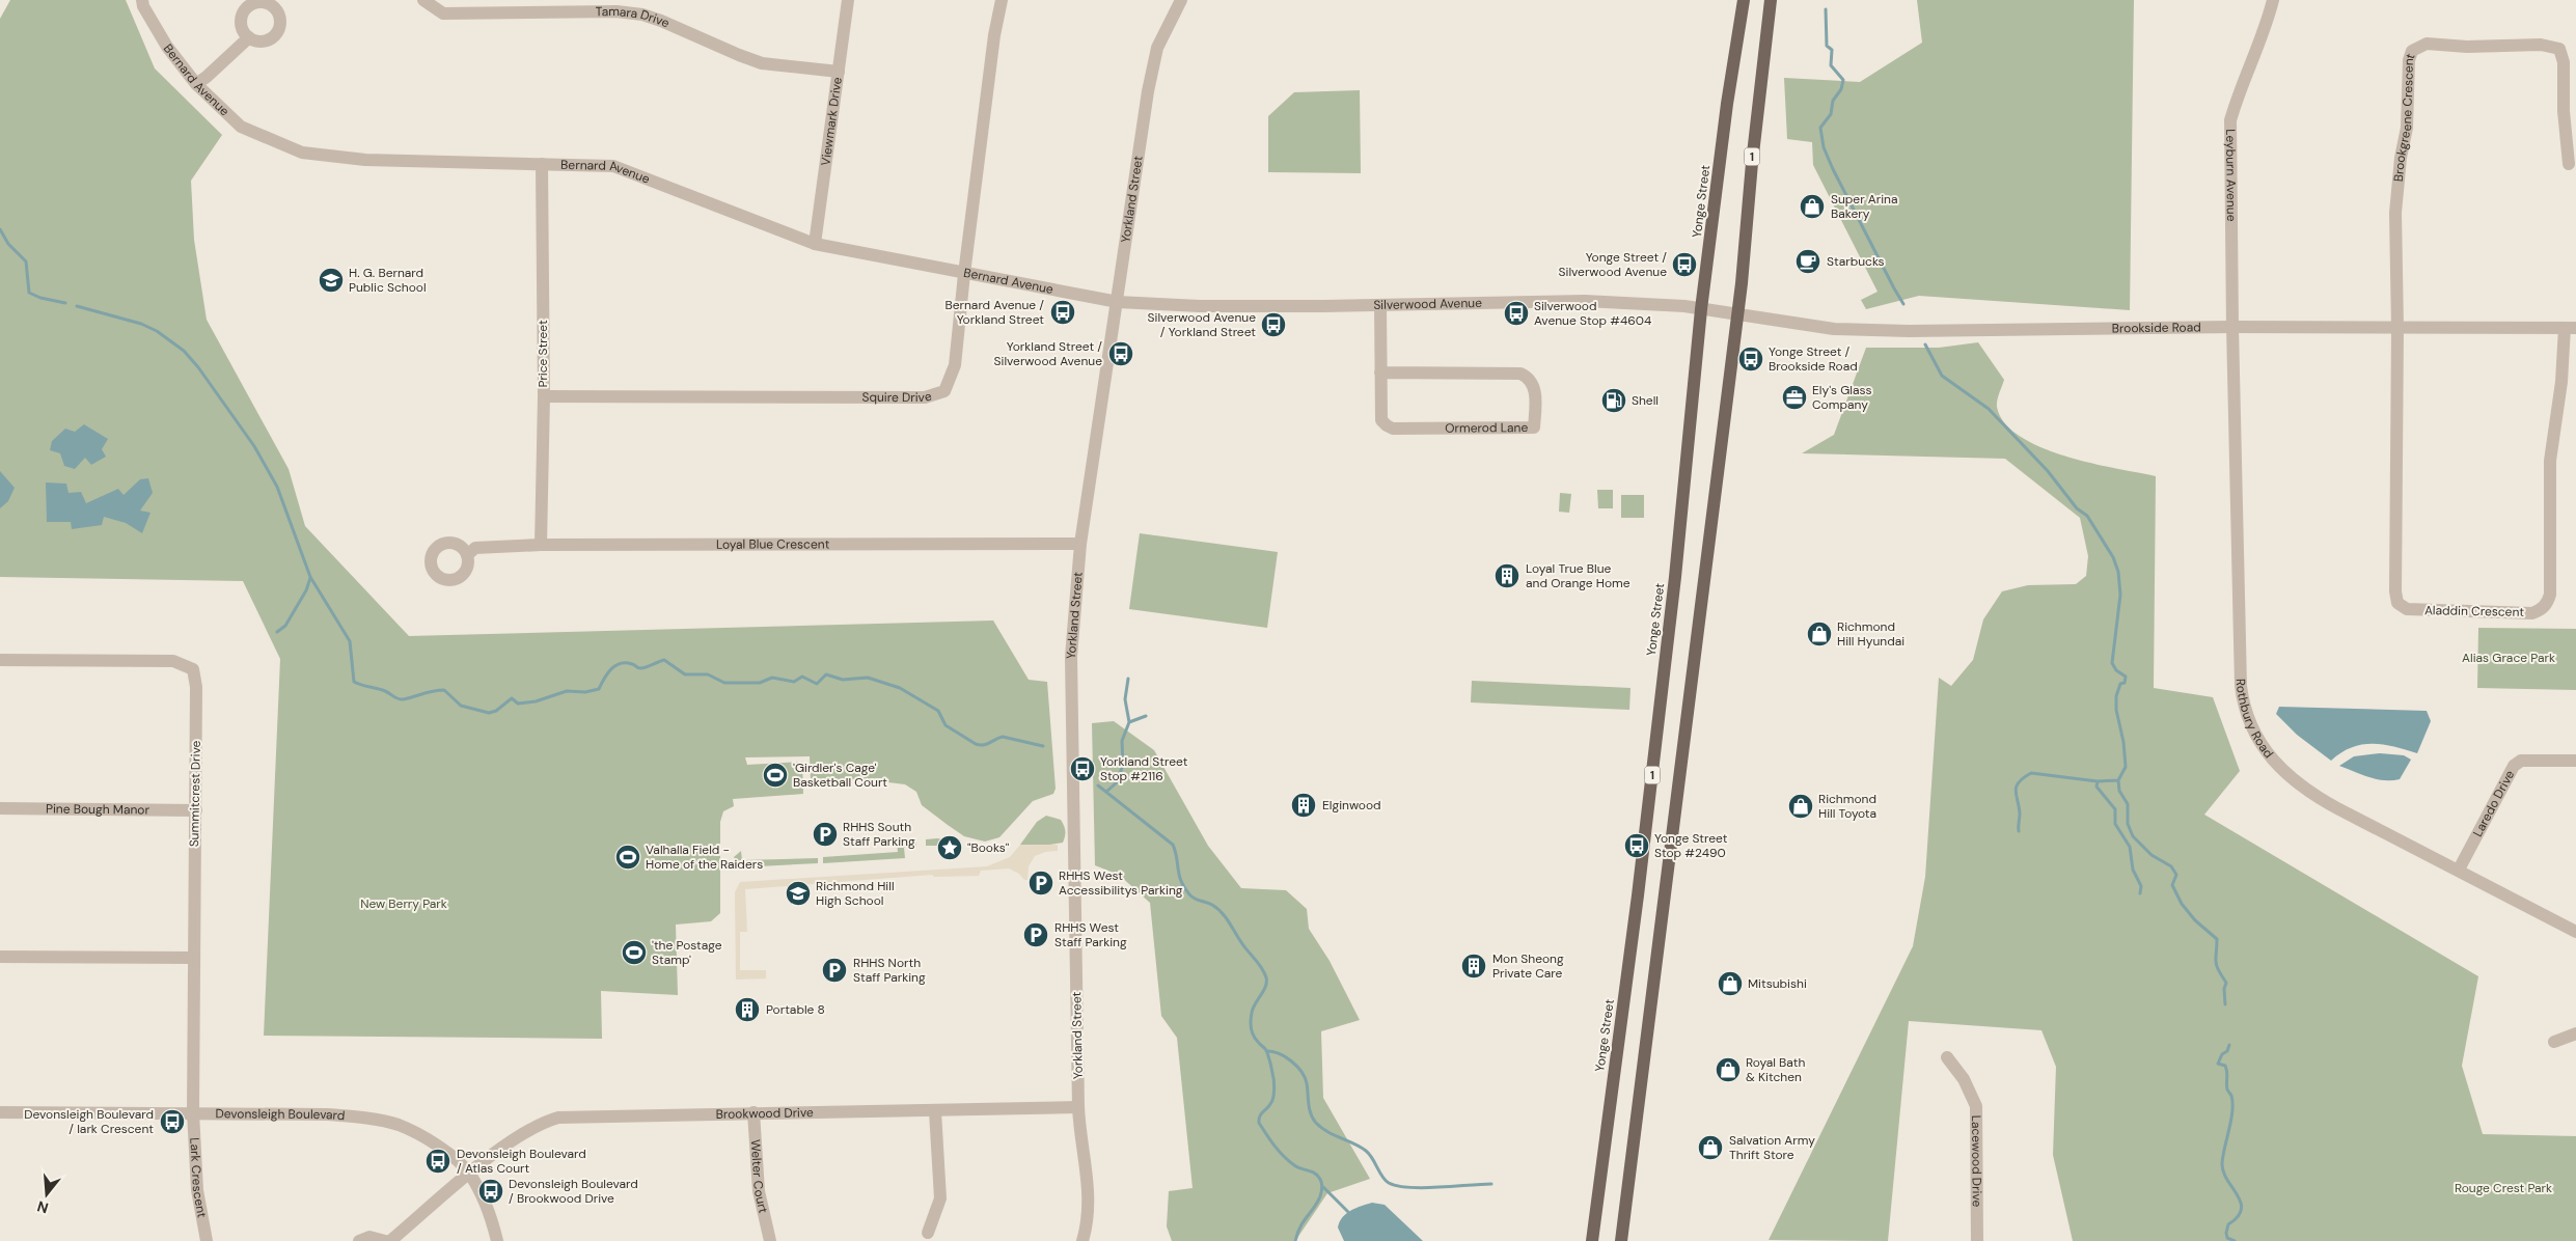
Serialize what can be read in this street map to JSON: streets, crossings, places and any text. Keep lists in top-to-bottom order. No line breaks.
{"streets":{"main road":["1","Yonge Street"],"street":["Tamara Drive","Bernard Avenue","Brookgreene Crescent","Viewmark Drive","Leyburn Avenue","Yorkland Street","Silverwood Avenue","Brookside Road","Price Street","Squire Drive","Ormerod Lane","Loyal Blue Crescent","Aladdin Crescent","Rothbury Road","Summitcrest Drive","Laredo Drive","Pine Bough Manor","Brookwood Drive","Devonsleigh Boulevard","Lacewood Drive","Lark Crescent","Welter Court"]},"crossings":[["Tamara Drive","Viewmark Drive"],["Bernard Avenue","Viewmark Drive"],["Bernard Avenue","Yorkland Street"],["Bernard Avenue","Silverwood Avenue"],["Bernard Avenue","Price Street"],["Bernard Avenue","Squire Drive"],["Brookgreene Crescent","Brookside Road"],["Brookgreene Crescent","Aladdin Crescent"],["1","Silverwood Avenue"],["1","Brookside Road"],["Leyburn Avenue","Brookside Road"],["Leyburn Avenue","Rothbury Road"],["Yorkland Street","Silverwood Avenue"],["Yorkland Street","Loyal Blue Crescent"],["Yorkland Street","Brookwood Drive"],["Yonge Street","Silverwood Avenue"],["Silverwood Avenue","Brookside Road"],["Silverwood Avenue","Ormerod Lane"],["Brookside Road","Aladdin Crescent"],["Brookside Road","Rothbury Road"],["Price Street","Squire Drive"],["Price Street","Loyal Blue Crescent"],["Rothbury Road","Laredo Drive"],["Summitcrest Drive","Pine Bough Manor"],["Summitcrest Drive","Devonsleigh Boulevard"],["Summitcrest Drive","Lark Crescent"],["Brookwood Drive","Devonsleigh Boulevard"],["Brookwood Drive","Welter Court"],["Devonsleigh Boulevard","Lark Crescent"]],"parks":["Alias Grace Park","New Berry Park","Rouge Crest Park"],"places":{"shop":["Super Arina Bakery","Richmond Hill Hyundai","Richmond Hill Toyota","Mitsubishi","Royal Bath & Kitchen","Salvation Army Thrift Store"],"cafe":["Starbucks"],"bus stop":["Yonge Street / Silverwood Avenue","Bernard Avenue / Yorkland Street","Silverwood Avenue Stop #4604","Silverwood Avenue / Yorkland Street","Yorkland Street / Silverwood Avenue","Yonge Street / Brookside Road","Yorkland Street Stop #2116","Yonge Street Stop #2490","Devonsleigh Boulevard / lark Crescent","Devonsleigh Boulevard / Atlas Court","Devonsleigh Boulevard / Brookwood Drive"],"school or university":["H. G. Bernard Public School","Richmond Hill High School"],"office":["Ely's Glass Company"],"fuel station":["Shell"],"building":["Loyal True Blue and Orange Home","Elginwood","Mon Sheong Private Care","Portable 8"],"sports":["'Girdler's Cage' Basketball Court","Valhalla Field - Home of the Raiders","'the Postage Stamp'"],"parking":["RHHS South Staff Parking","RHHS West Accessibilitys Parking","RHHS West Staff Parking","RHHS North Staff Parking"],"place":["\"Books\""]},"north":"bottom"}
